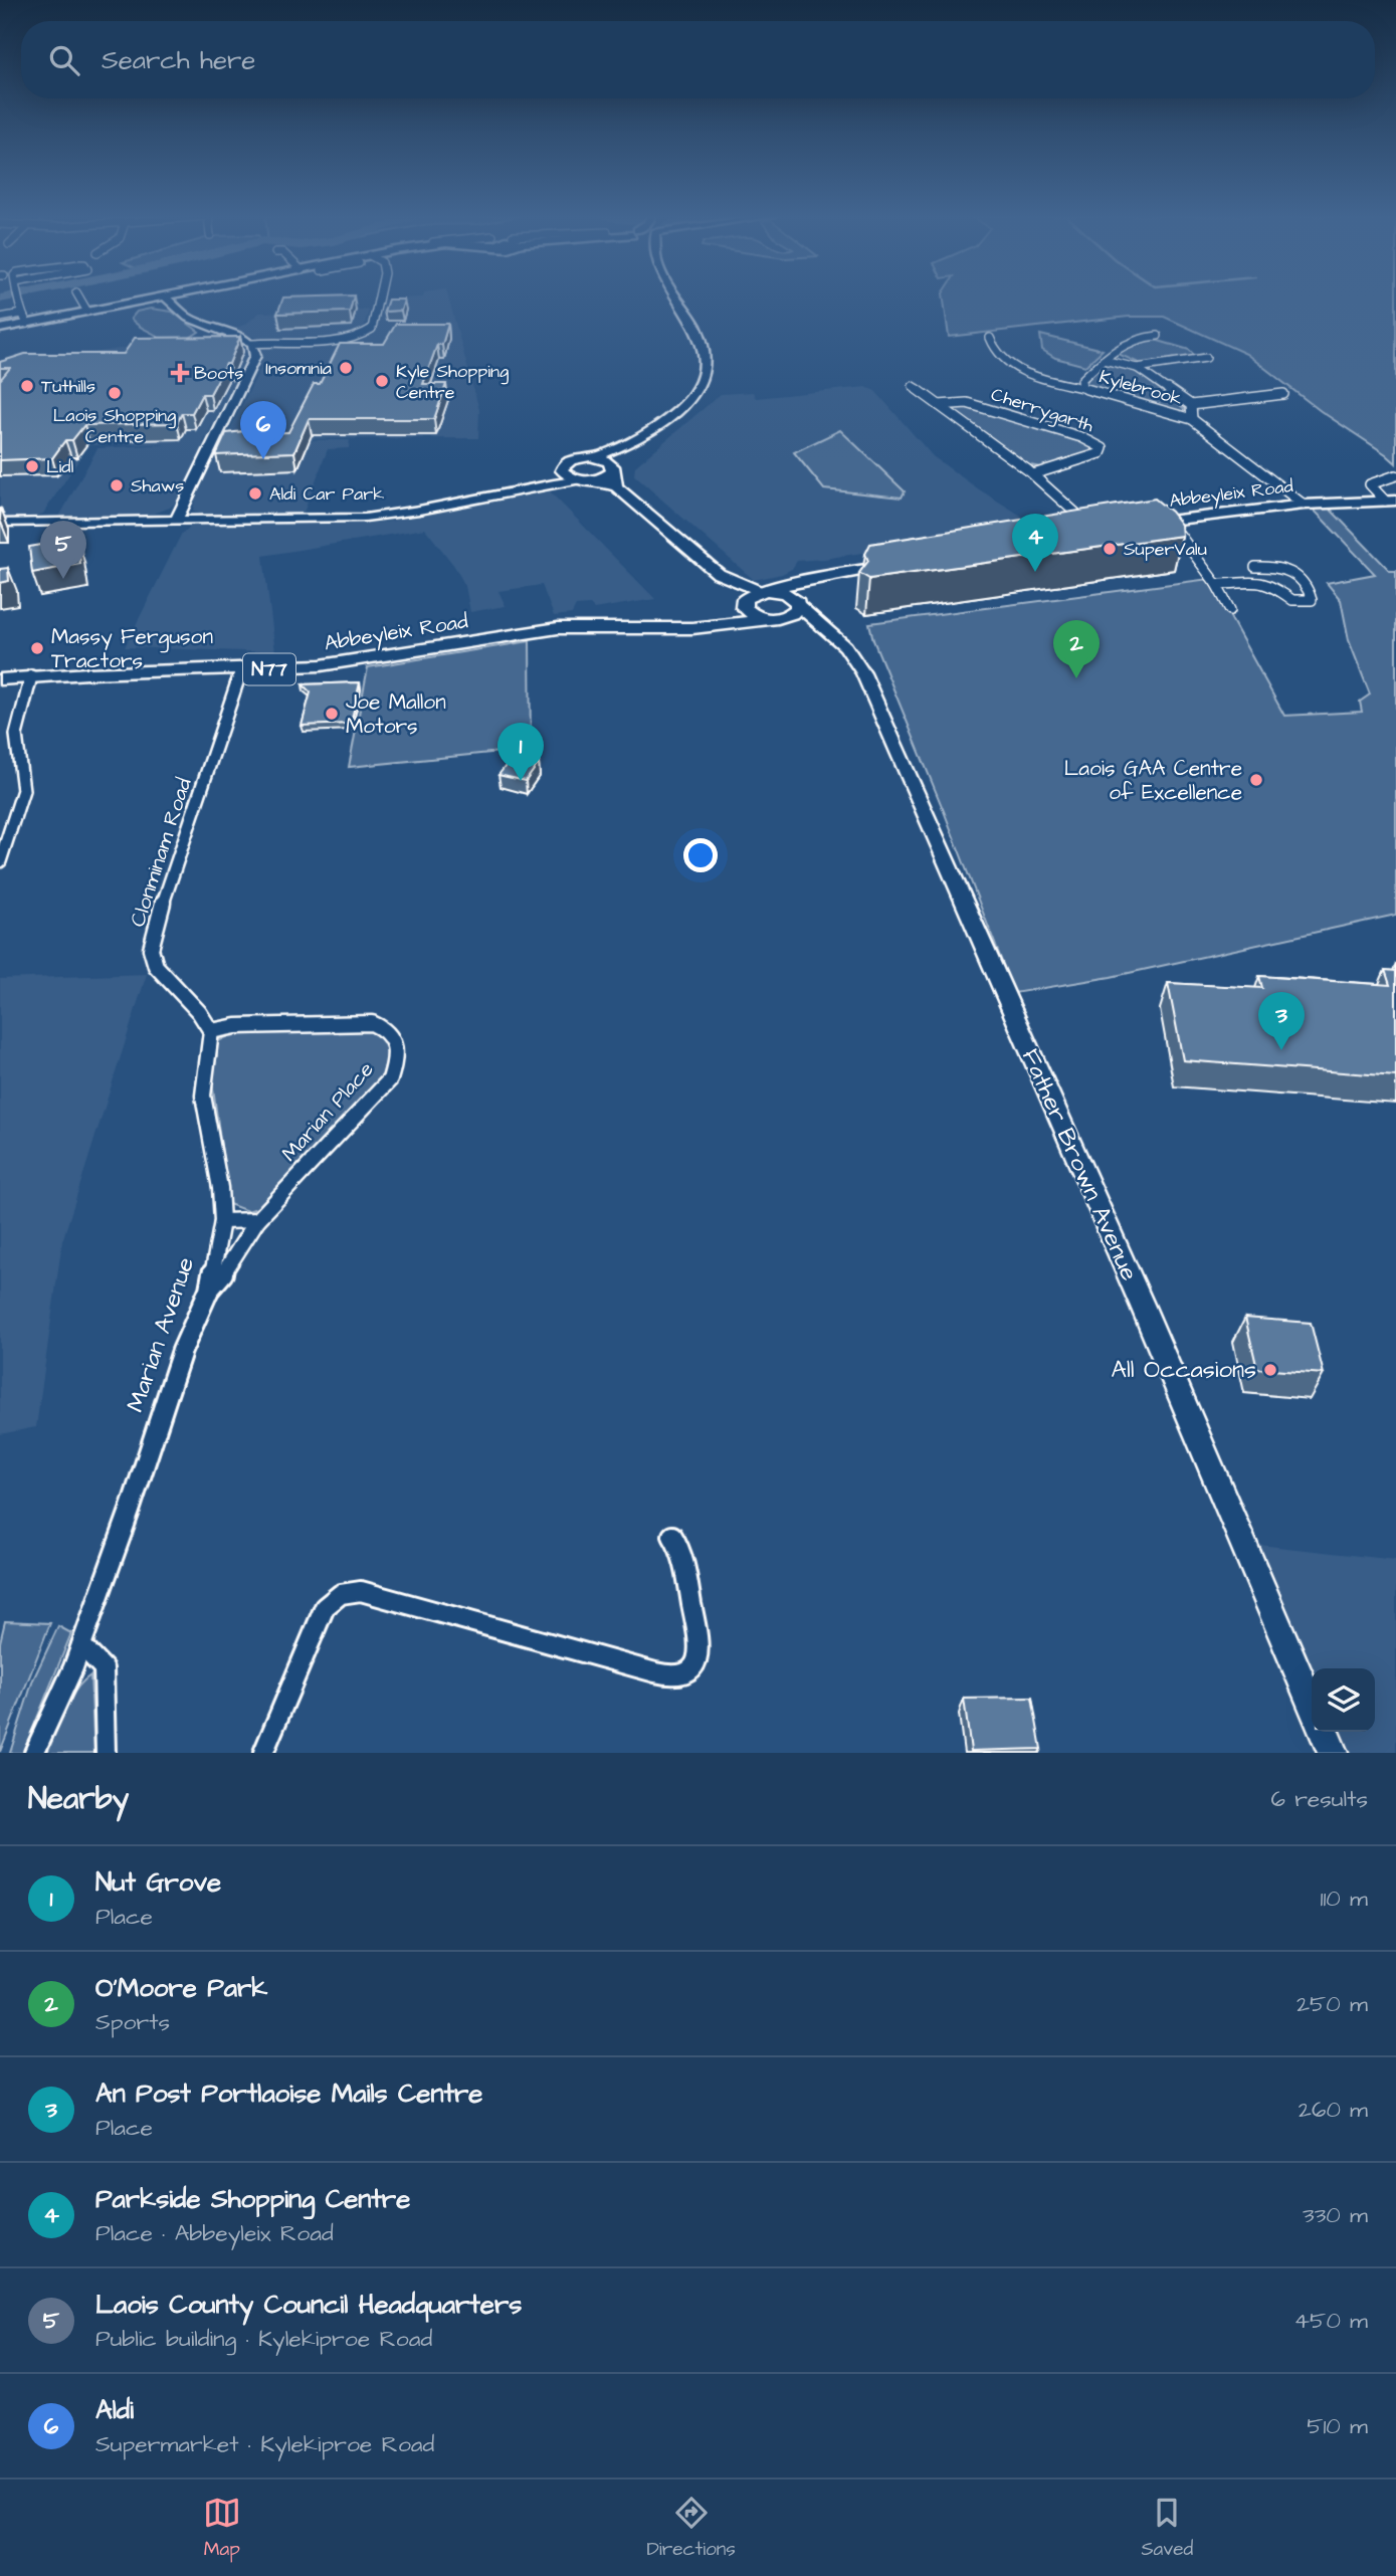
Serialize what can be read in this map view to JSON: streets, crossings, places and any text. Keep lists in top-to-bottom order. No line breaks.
{"streets":{"main road":["Abbeyleix Road","N77","Father Brown Avenue"],"street":["Kylebrook","Cherrygarth","Clonminam Road","Marian Place","Marian Avenue"]},"crossings":[["Kylebrook","Abbeyleix Road"],["Abbeyleix Road","N77"],["Abbeyleix Road","Clonminam Road"],["Abbeyleix Road","Father Brown Avenue"],["N77","Father Brown Avenue"],["Clonminam Road","Marian Place"],["Clonminam Road","Marian Avenue"],["Marian Place","Marian Avenue"]],"places":{"other":["Insomnia","Kyle Shopping Centre","Tuthills","Laois Shopping Centre","Lidl","Shaws","Aldi Car Park","SuperValu","Massy Ferguson Tractors","Joe Mallon Motors","Laois GAA Centre of Excellence","All Occasions"],"health":["Boots"]},"page":{"search":"Search here","pins":["6","4","5","2","1","3"],"heading":["Nearby","6 results"],"list":[{"mark":"1","name":"Nut Grove","note":"Place","value":"110 m"},{"mark":"2","name":"O'Moore Park","note":"Sports","value":"250 m"},{"mark":"3","name":"An Post Portlaoise Mails Centre","note":"Place","value":"260 m"},{"mark":"4","name":"Parkside Shopping Centre","note":"Place · Abbeyleix Road","value":"330 m"},{"mark":"5","name":"Laois County Council Headquarters","note":"Public building · Kylekiproe Road","value":"450 m"},{"mark":"6","name":"Aldi","note":"Supermarket · Kylekiproe Road","value":"510 m"}],"nav":["Map","Directions","Saved"]}}
